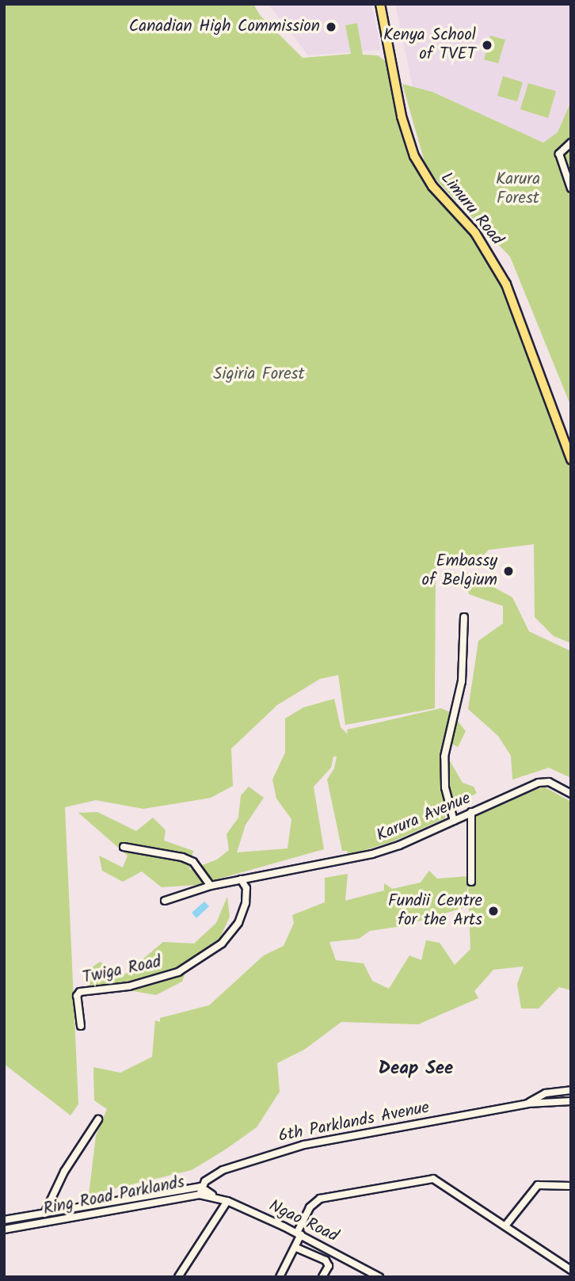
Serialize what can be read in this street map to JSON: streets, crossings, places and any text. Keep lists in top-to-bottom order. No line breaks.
{"streets":{"main road":["Limuru Road"],"street":["Karura Avenue","Twiga Road","6th Parklands Avenue","Ring Road Parklands","Ngao Road"]},"crossings":[["Karura Avenue","Twiga Road"],["6th Parklands Avenue","Ring Road Parklands"],["Ring Road Parklands","Ngao Road"]],"districts":["Deap See"],"parks":["Karura Forest","Sigiria Forest"],"places":["Canadian High Commission","Kenya School of TVET","Embassy of Belgium","Fundii Centre for the Arts"]}
